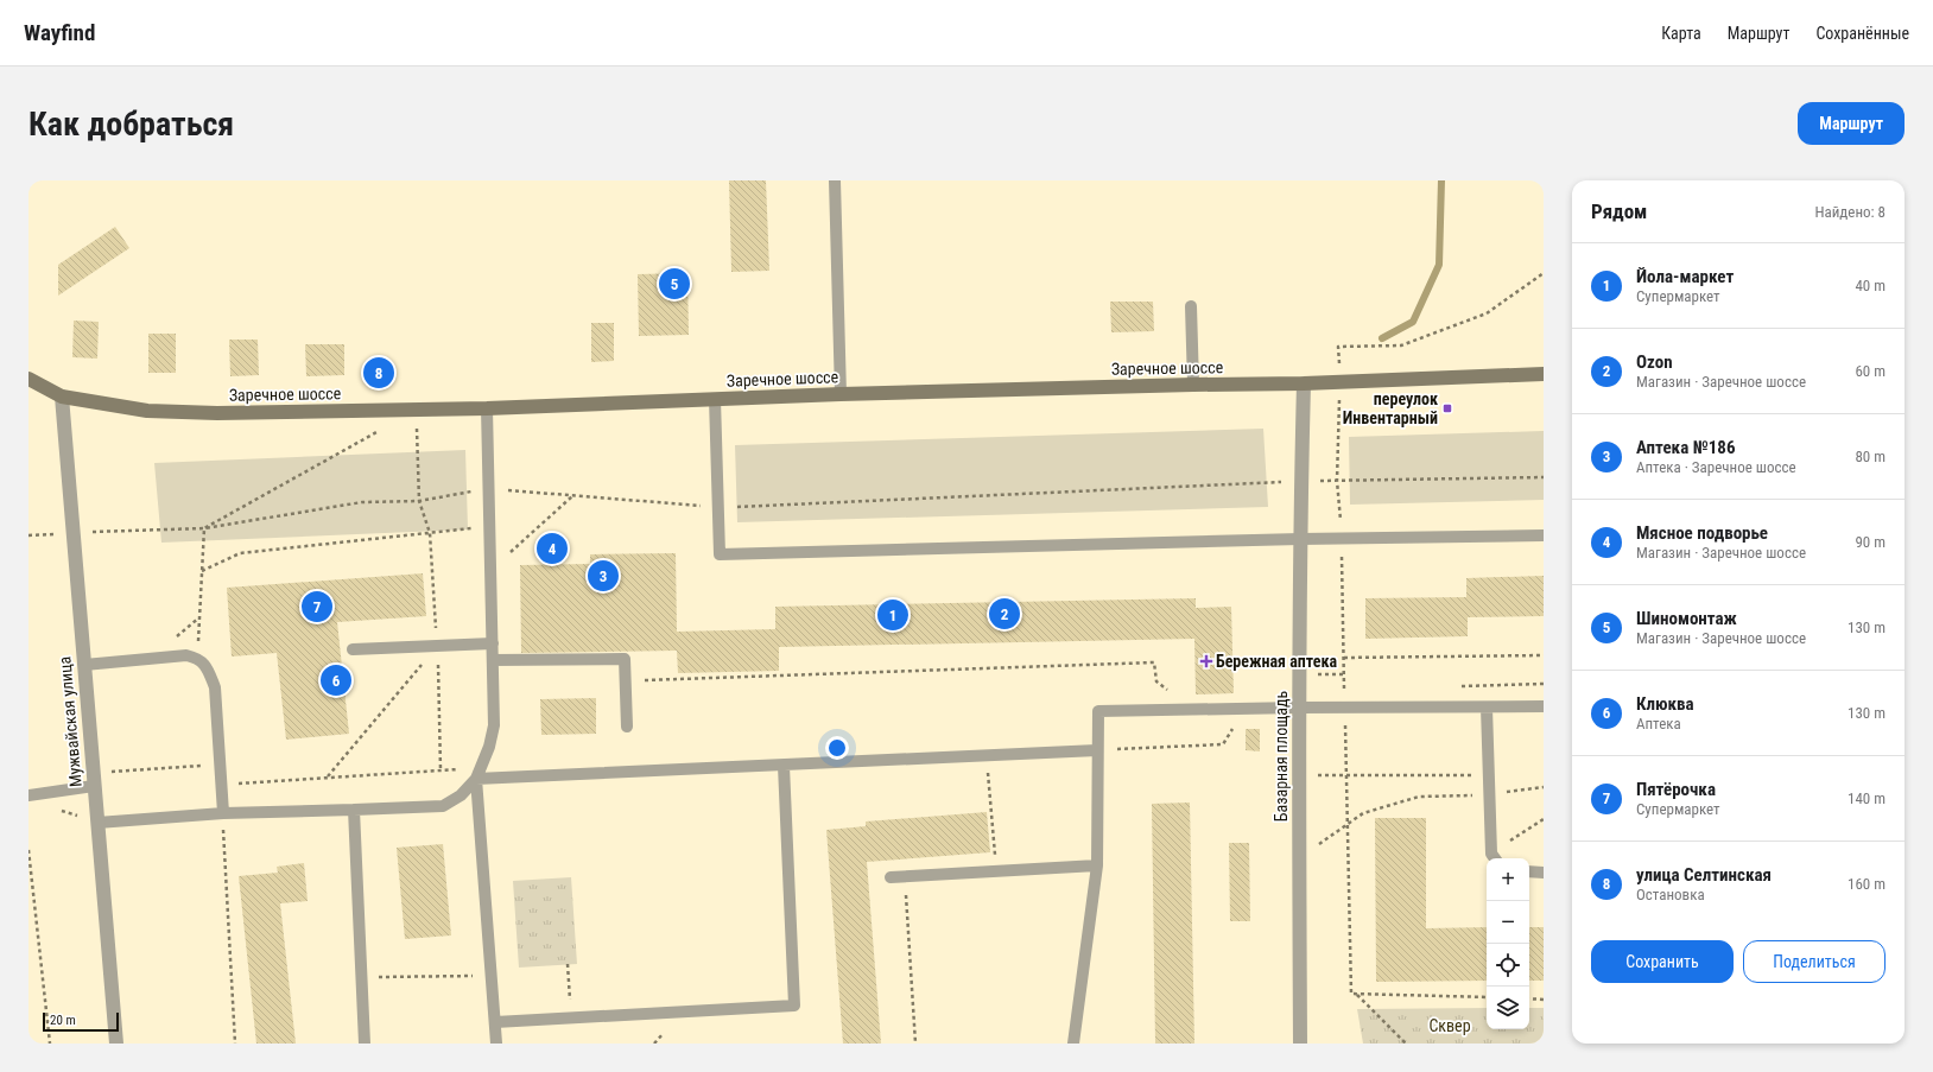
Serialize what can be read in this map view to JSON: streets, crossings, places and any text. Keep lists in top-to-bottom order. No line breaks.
{"streets":{"main road":["Заречное шоссе"],"street":["Мужвайская улица","Базарная площадь"]},"crossings":[["Заречное шоссе","Мужвайская улица"],["Заречное шоссе","Базарная площадь"]],"parks":["Сквер"],"places":{"transit":["переулок Инвентарный"],"health":["Бережная аптека"]},"scale_bar":"20 m","page":{"header":"Wayfind","nav":["Карта","Маршрут","Сохранённые"],"buttons":["Маршрут",["Сохранить","Поделиться"]],"title":"Как добраться","heading":["Рядом","Найдено: 8"],"list":[{"mark":"1","name":"Йола-маркет","note":"Супермаркет","value":"40 m"},{"mark":"2","name":"Ozon","note":"Магазин · Заречное шоссе","value":"60 m"},{"mark":"3","name":"Аптека №186","note":"Аптека · Заречное шоссе","value":"80 m"},{"mark":"4","name":"Мясное подворье","note":"Магазин · Заречное шоссе","value":"90 m"},{"mark":"5","name":"Шиномонтаж","note":"Магазин · Заречное шоссе","value":"130 m"},{"mark":"6","name":"Клюква","note":"Аптека","value":"130 m"},{"mark":"7","name":"Пятёрочка","note":"Супермаркет","value":"140 m"},{"mark":"8","name":"улица Селтинская","note":"Остановка","value":"160 m"}],"pins":["5","8","4","3","7","2","1","6"],"map_buttons":["+","−"],"scale":"20 m"}}
